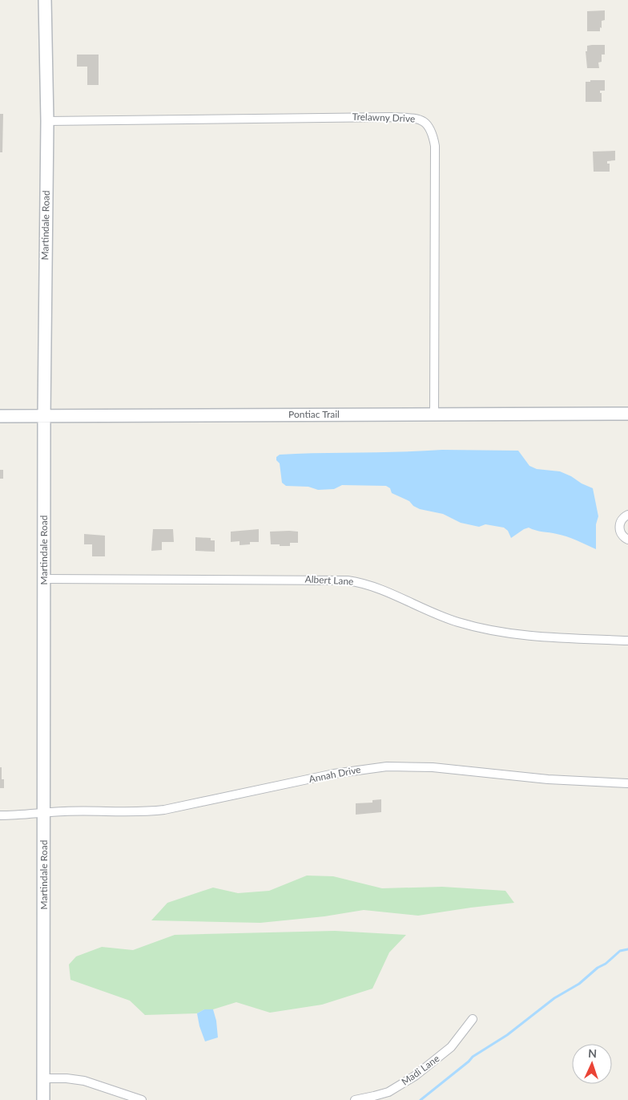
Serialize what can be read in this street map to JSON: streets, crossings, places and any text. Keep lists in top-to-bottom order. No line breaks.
{"streets":{"street":["Trelawny Drive","Martindale Road","Pontiac Trail","Albert Lane","Annah Drive","Madi Lane"]},"crossings":[["Trelawny Drive","Martindale Road"],["Trelawny Drive","Pontiac Trail"],["Martindale Road","Pontiac Trail"],["Martindale Road","Albert Lane"],["Martindale Road","Annah Drive"]],"north":"top"}
